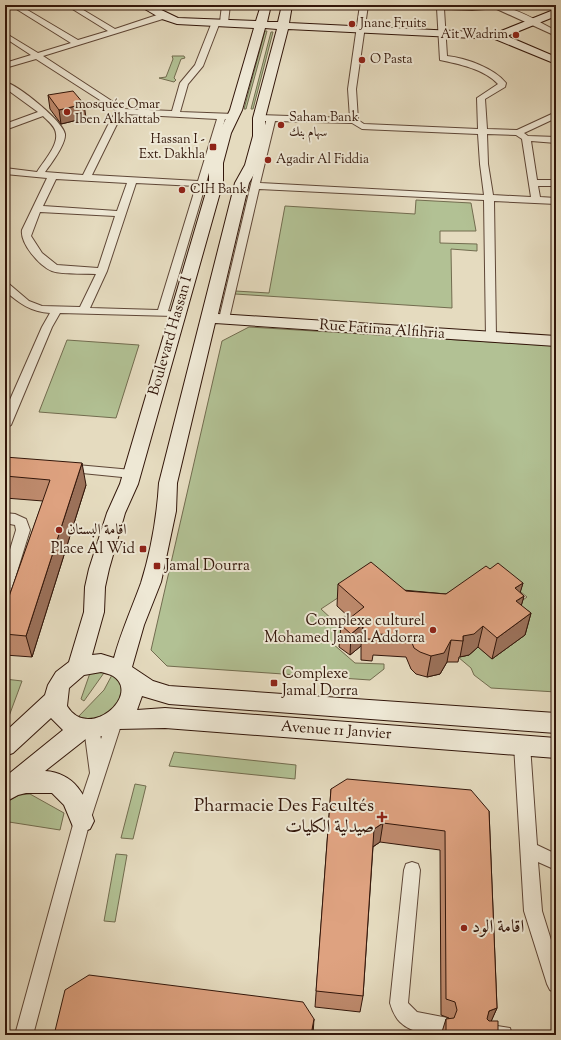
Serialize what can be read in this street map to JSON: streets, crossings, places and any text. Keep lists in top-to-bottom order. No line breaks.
{"streets":{"main road":["Rue Fatima Alfihria","Boulevard Hassan I","Avenue 11 Janvier"]},"crossings":[["Rue Fatima Alfihria","Boulevard Hassan I"],["Boulevard Hassan I","Avenue 11 Janvier"]],"places":{"other":["Jnane Fruits","Ait Wadrim","O Pasta","mosquée Omar Iben Alkhattab","Saham Bank سهام بنك","Agadir Al Fiddia","CIH Bank","اقامة البستان","Complexe culturel Mohamed Jamal Addorra","اقامة الود"],"transit":["Hassan I - Ext. Dakhla","Place Al Wid","Jamal Dourra","Complexe Jamal Dorra"],"health":["Pharmacie Des Facultés صيدلية الكليات"]}}
